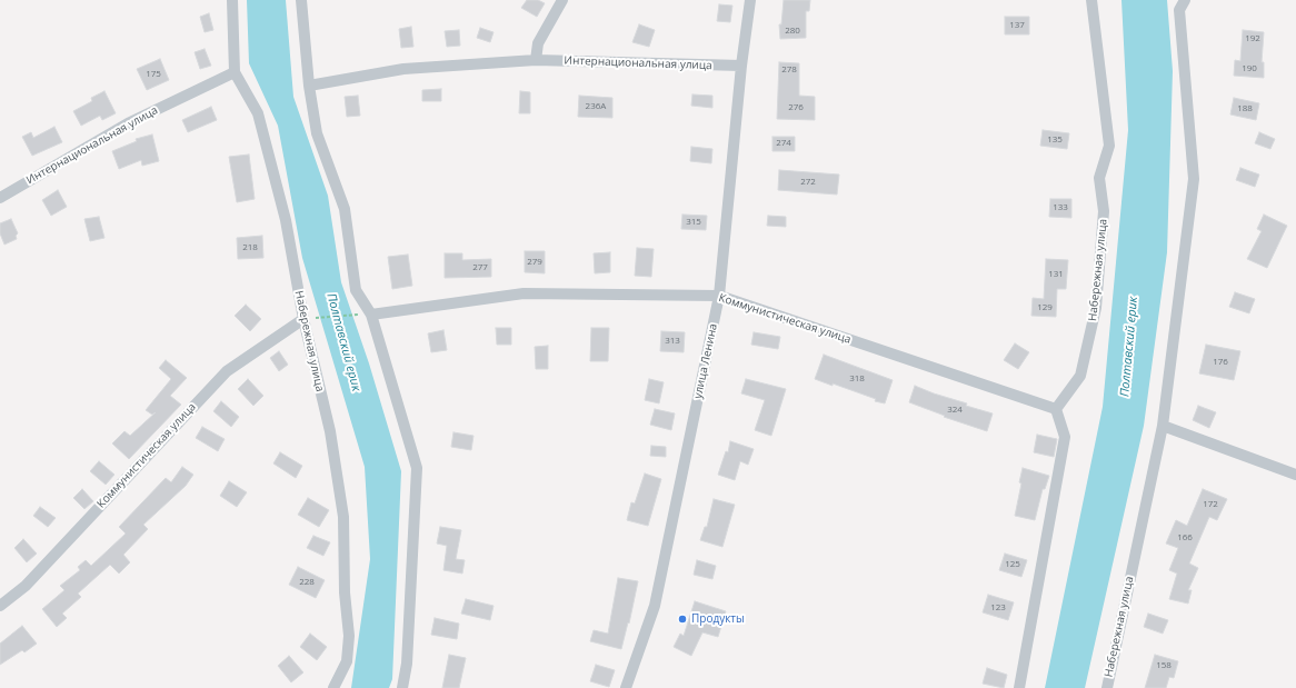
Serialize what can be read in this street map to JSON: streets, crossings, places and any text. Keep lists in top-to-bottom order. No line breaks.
{"streets":{"street":["Интернациональная улица","Набережная улица","Коммунистическая улица","улица Ленина"]},"crossings":[["Интернациональная улица","Набережная улица"],["Интернациональная улица","улица Ленина"],["Набережная улица","Коммунистическая улица"],["Коммунистическая улица","улица Ленина"]],"water":["Полтавский ерик"],"places":["Продукты"],"house_numbers":["137","280","192","190","278","175","236А","276","188","135","274","272","133","315","218","279","277","131","129","313","176","318","324","172","166","125","228","123","158"]}
